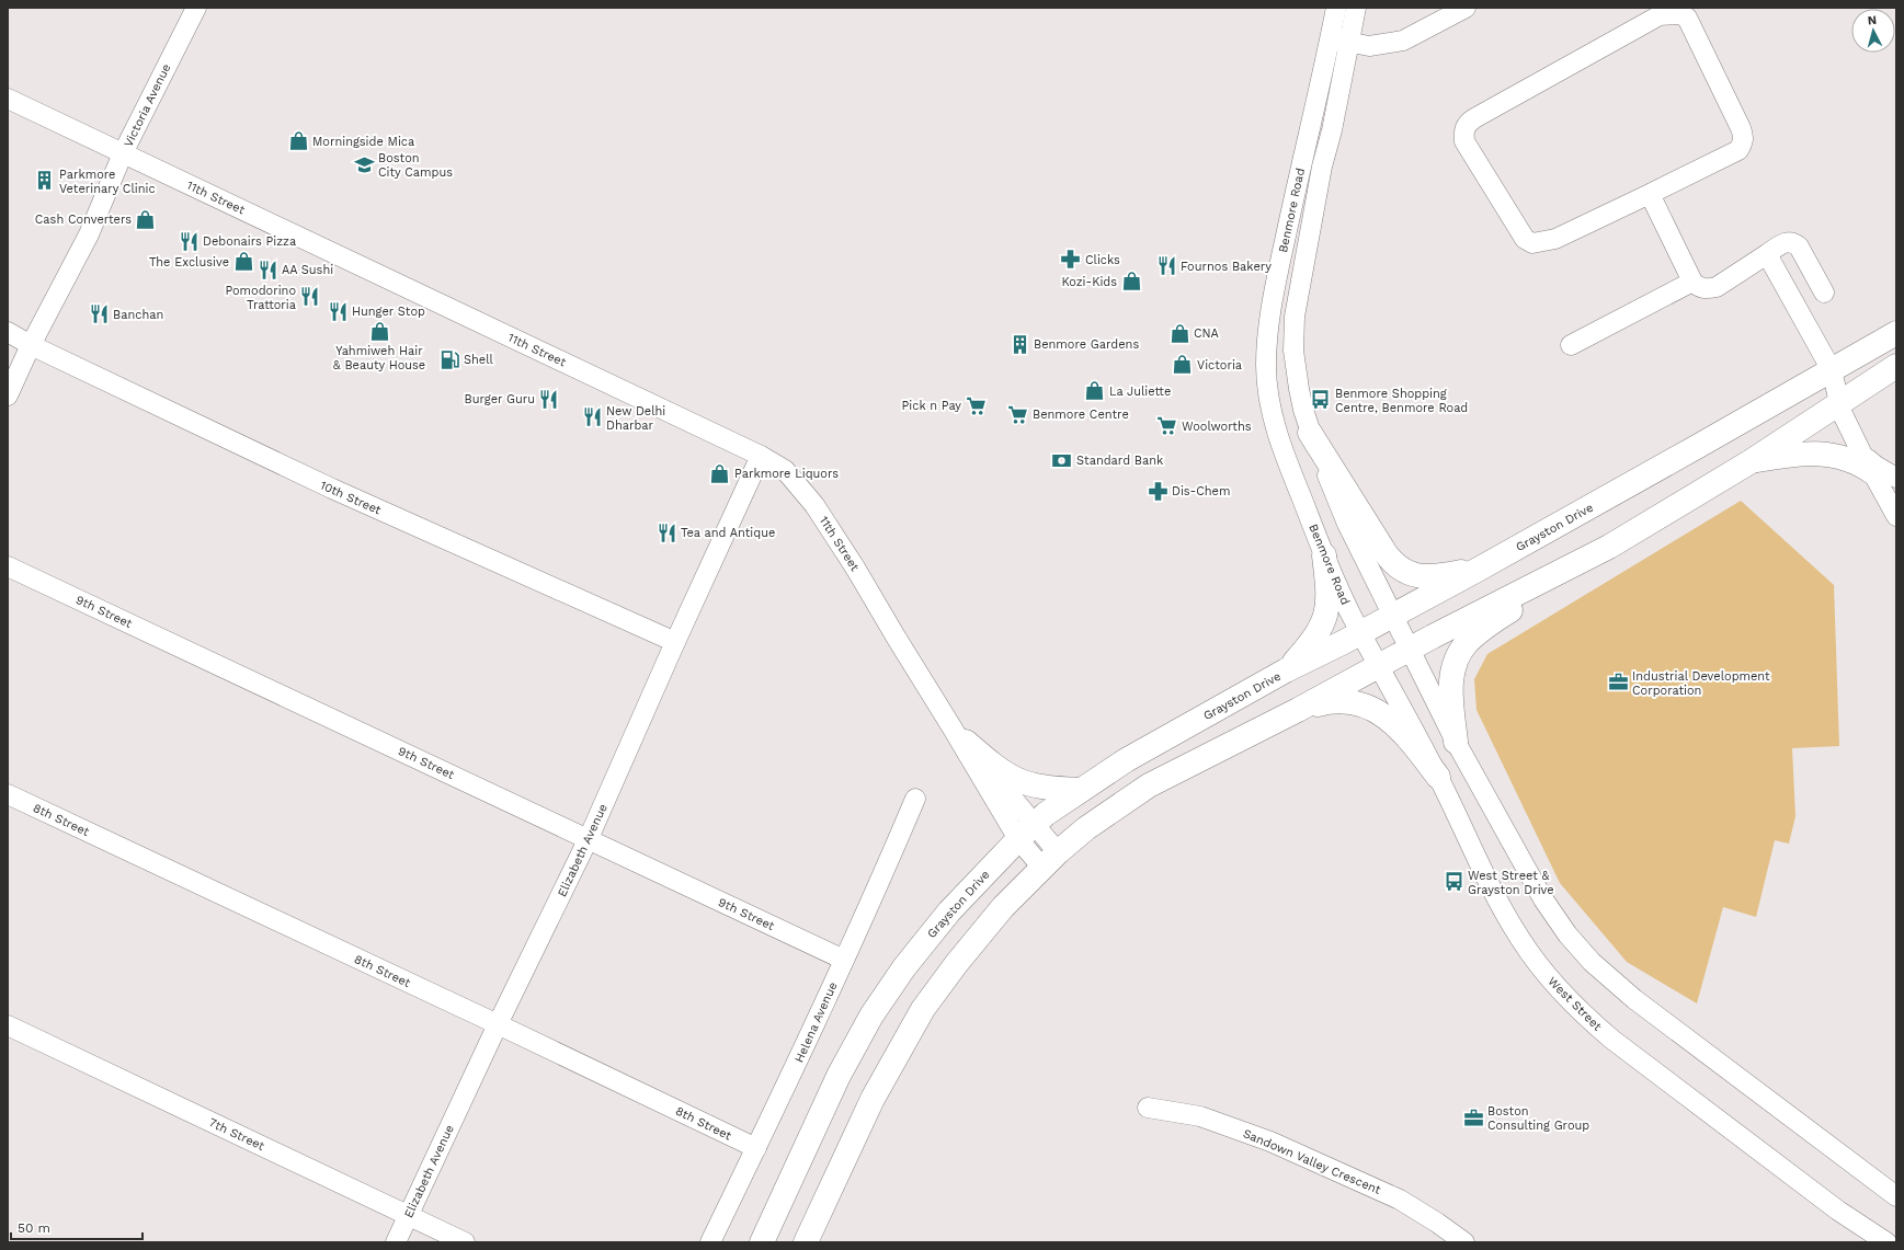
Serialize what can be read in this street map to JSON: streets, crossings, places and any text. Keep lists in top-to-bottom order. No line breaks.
{"streets":{"main road":["Grayston Drive"],"street":["Victoria Avenue","11th Street","Benmore Road","10th Street","9th Street","8th Street","Elizabeth Avenue","West Street","Helena Avenue","7th Street","Sandown Valley Crescent"]},"crossings":[["Victoria Avenue","11th Street"],["Victoria Avenue","10th Street"],["11th Street","Grayston Drive"],["11th Street","Elizabeth Avenue"],["Benmore Road","Grayston Drive"],["Benmore Road","West Street"],["10th Street","Elizabeth Avenue"],["9th Street","Elizabeth Avenue"],["9th Street","Helena Avenue"],["8th Street","Elizabeth Avenue"],["8th Street","Helena Avenue"],["Elizabeth Avenue","7th Street"]],"places":{"shop":["Morningside Mica","Cash Converters","The Exclusive","Kozi-Kids","Yahmiweh Hair & Beauty House","CNA","Victoria","La Juliette","Parkmore Liquors"],"school or university":["Boston City Campus"],"building":["Parkmore Veterinary Clinic","Benmore Gardens"],"restaurant":["Debonairs Pizza","Fournos Bakery","AA Sushi","Pomodorino Trattoria","Hunger Stop","Banchan","Burger Guru","New Delhi Dharbar","Tea and Antique"],"pharmacy":["Clicks","Dis-Chem"],"fuel station":["Shell"],"bus stop":["Benmore Shopping Centre, Benmore Road","West Street & Grayston Drive"],"supermarket":["Pick n Pay","Benmore Centre","Woolworths"],"bank":["Standard Bank"],"office":["Industrial Development Corporation","Boston Consulting Group"]},"scale_bar":"50 m","north":"top"}
